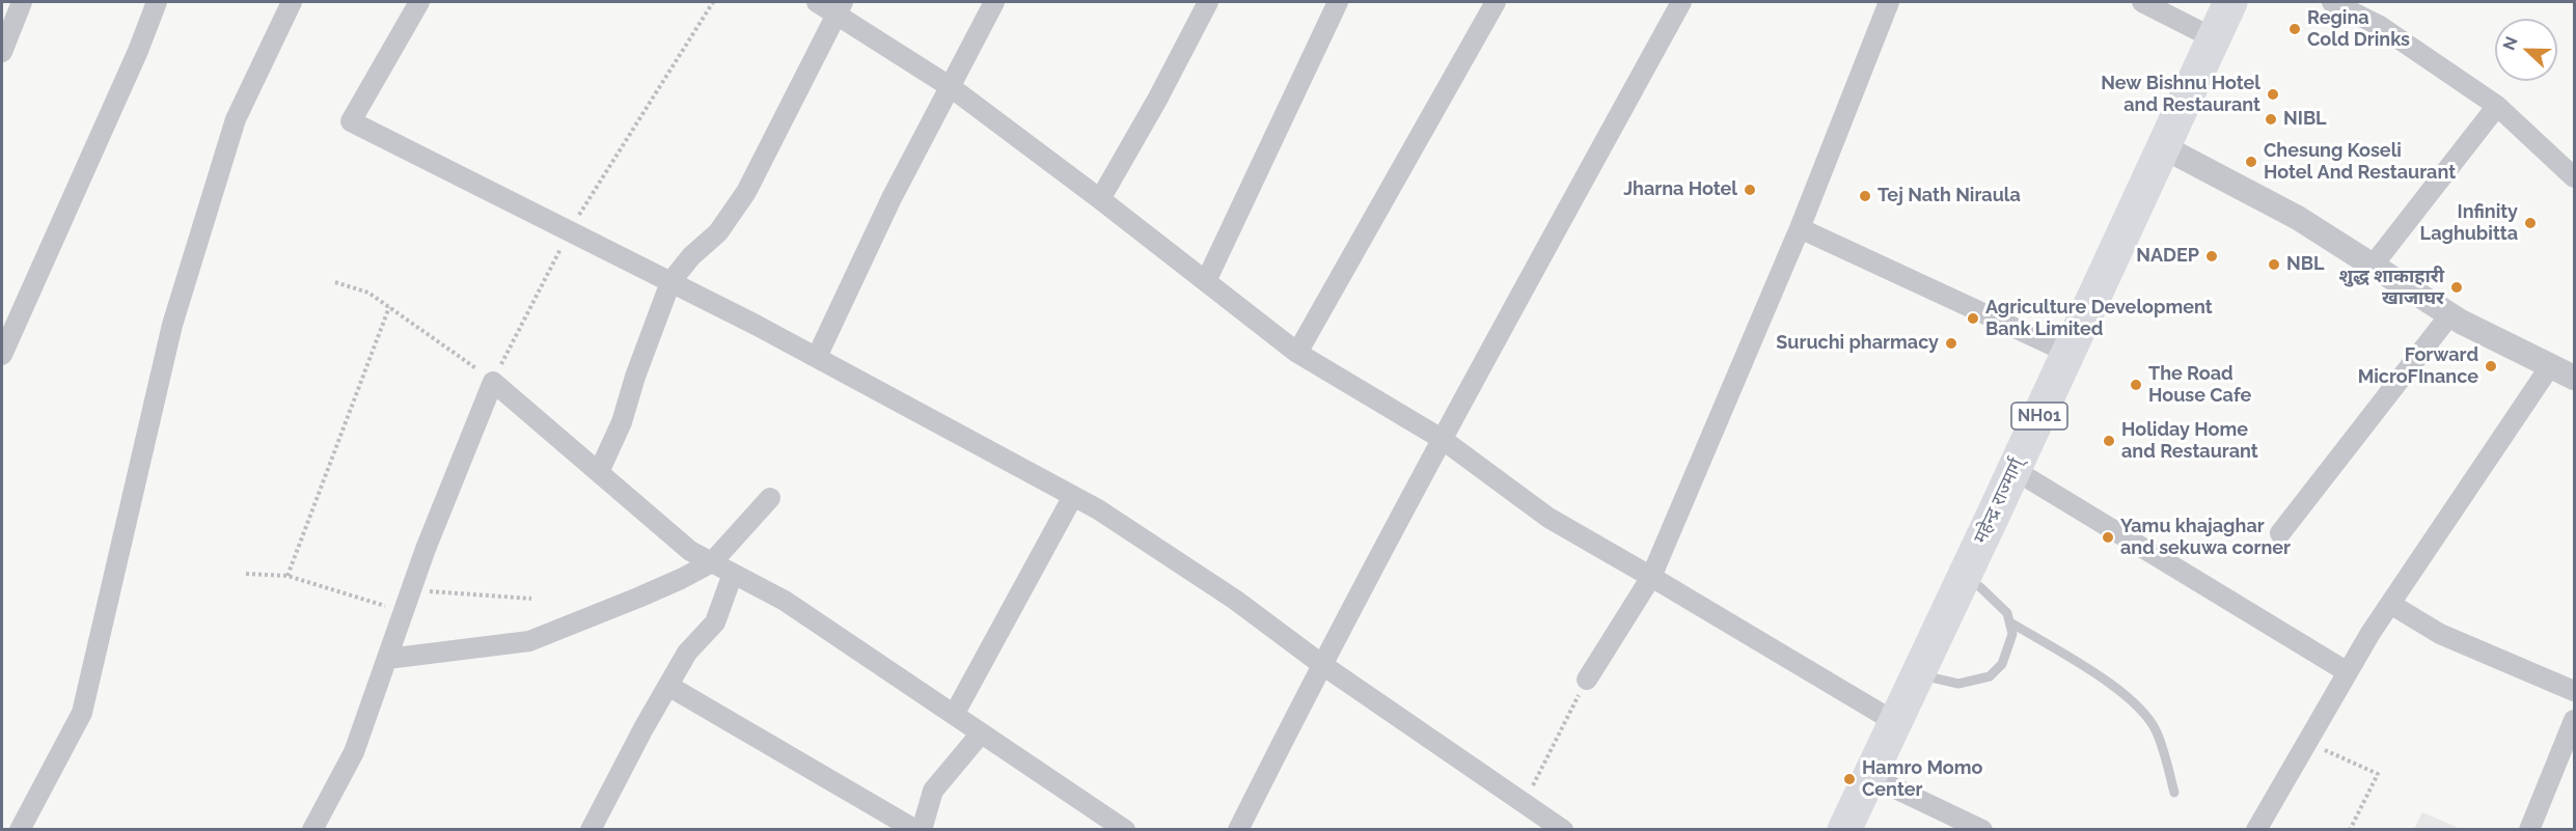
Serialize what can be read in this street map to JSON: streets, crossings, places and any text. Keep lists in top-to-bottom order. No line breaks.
{"streets":{"highway":["NH01","महेन्द्र राज्मार्ग्"]},"places":["Regina Cold Drinks","New Bishnu Hotel and Restaurant","NIBL","Chesung Koseli Hotel And Restaurant","Jharna Hotel","Tej Nath Niraula","Infinity Laghubitta","NADEP","NBL","शुद्ध शाकाहारी खाजाघर","Agriculture Development Bank Limited","Suruchi pharmacy","Forward MicroFInance","The Road House Cafe","Holiday Home and Restaurant","Yamu khajaghar and sekuwa corner","Hamro Momo Center"],"north":"left"}
